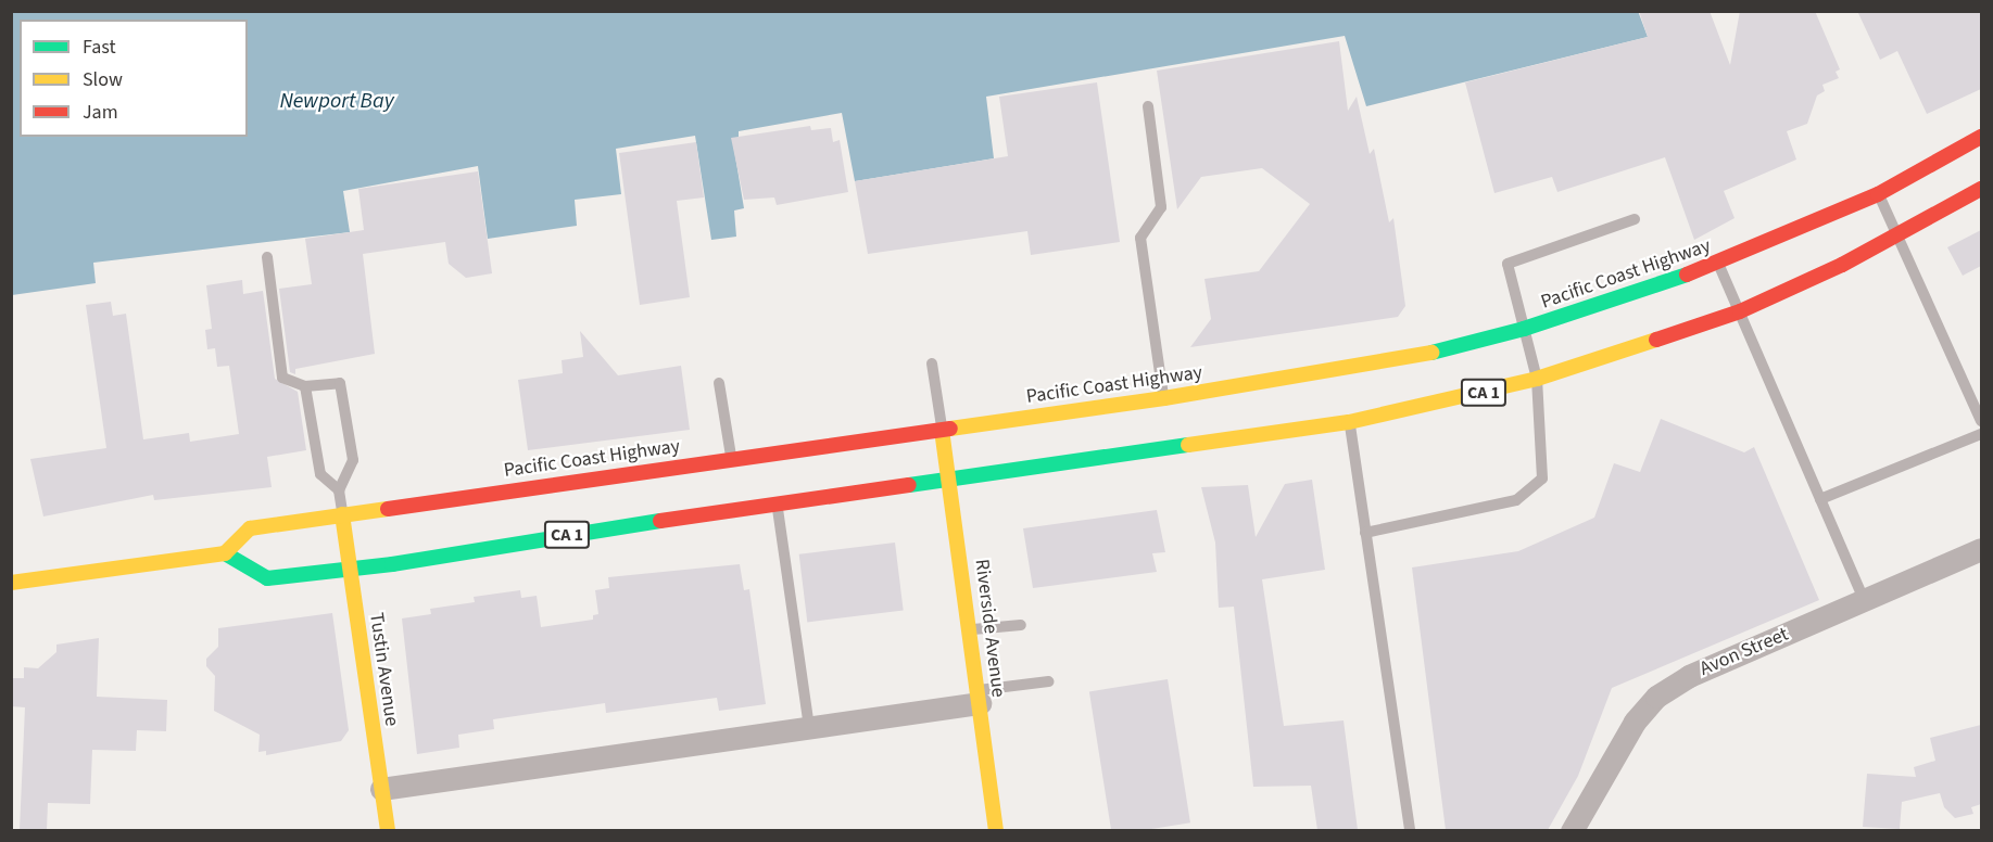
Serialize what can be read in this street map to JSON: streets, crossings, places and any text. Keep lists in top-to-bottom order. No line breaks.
{"streets":{"main road":["Pacific Coast Highway","CA 1","Riverside Avenue","Tustin Avenue"],"street":["Avon Street"]},"crossings":[["Pacific Coast Highway","CA 1"],["Pacific Coast Highway","Riverside Avenue"],["Pacific Coast Highway","Tustin Avenue"],["CA 1","Riverside Avenue"],["CA 1","Tustin Avenue"]],"water":["Newport Bay"],"legend":["Fast","Slow","Jam"]}
